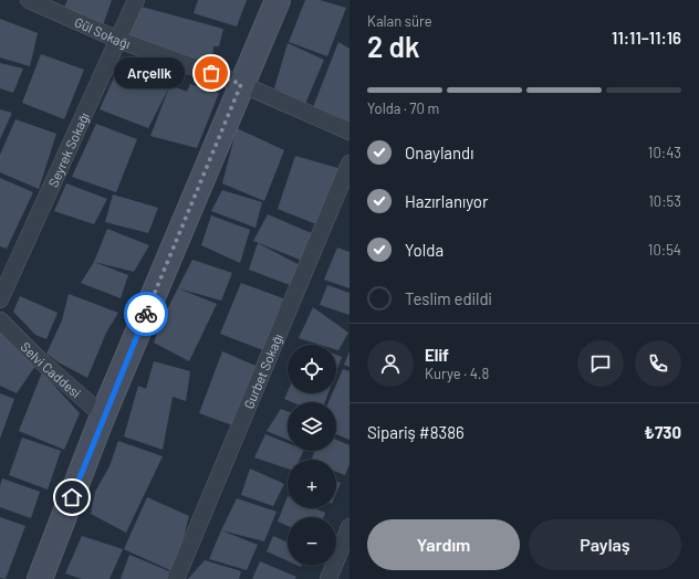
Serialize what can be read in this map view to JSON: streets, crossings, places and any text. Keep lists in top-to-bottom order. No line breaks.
{"streets":{"street":["Gül Sokağı","Seyrek Sokağı","Selvi Caddesi","Gurbet Sokağı"]},"crossings":[["Gül Sokağı","Seyrek Sokağı"]],"places":["Arçelik"],"page":{"heading":["2 dk","Kalan süre","11:11–11:16"],"panel":["Elif","Kurye · 4.8","Sipariş #8386","₺730"],"bubble":"Arçelik","bar":"Yolda · 70 m","list":[["Onaylandı","10:43"],["Hazırlanıyor","10:53"],["Yolda","10:54"],"Teslim edildi"],"map_buttons":["+","−"],"buttons":["Yardım","Paylaş"]}}
